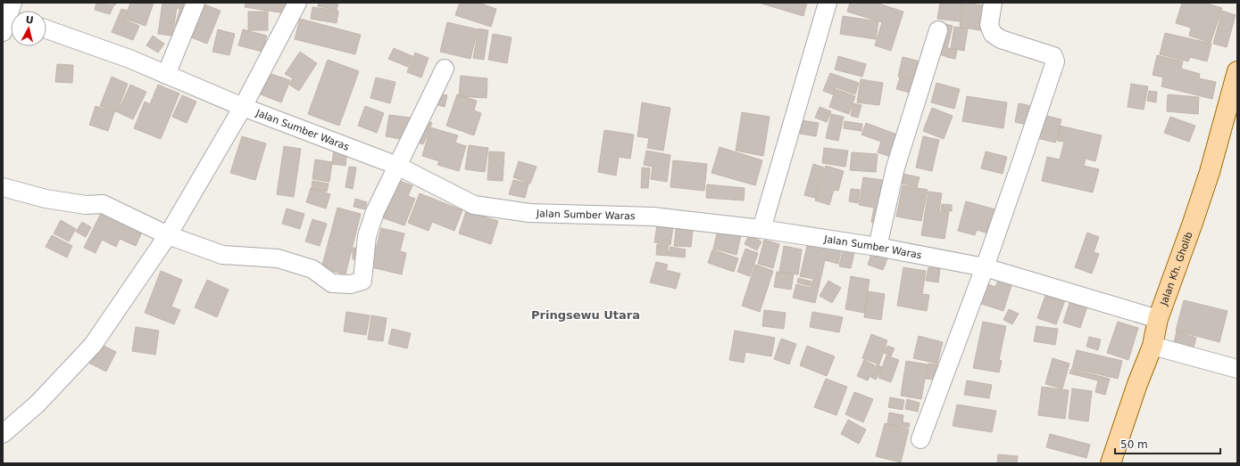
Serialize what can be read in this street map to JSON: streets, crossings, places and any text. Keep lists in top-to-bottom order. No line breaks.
{"streets":{"main road":["Jalan Kh. Gholib"],"street":["Jalan Sumber Waras"]},"crossings":[["Jalan Sumber Waras","Jalan Kh. Gholib"]],"districts":["Pringsewu Utara"],"scale_bar":"50 m","north":"top"}
